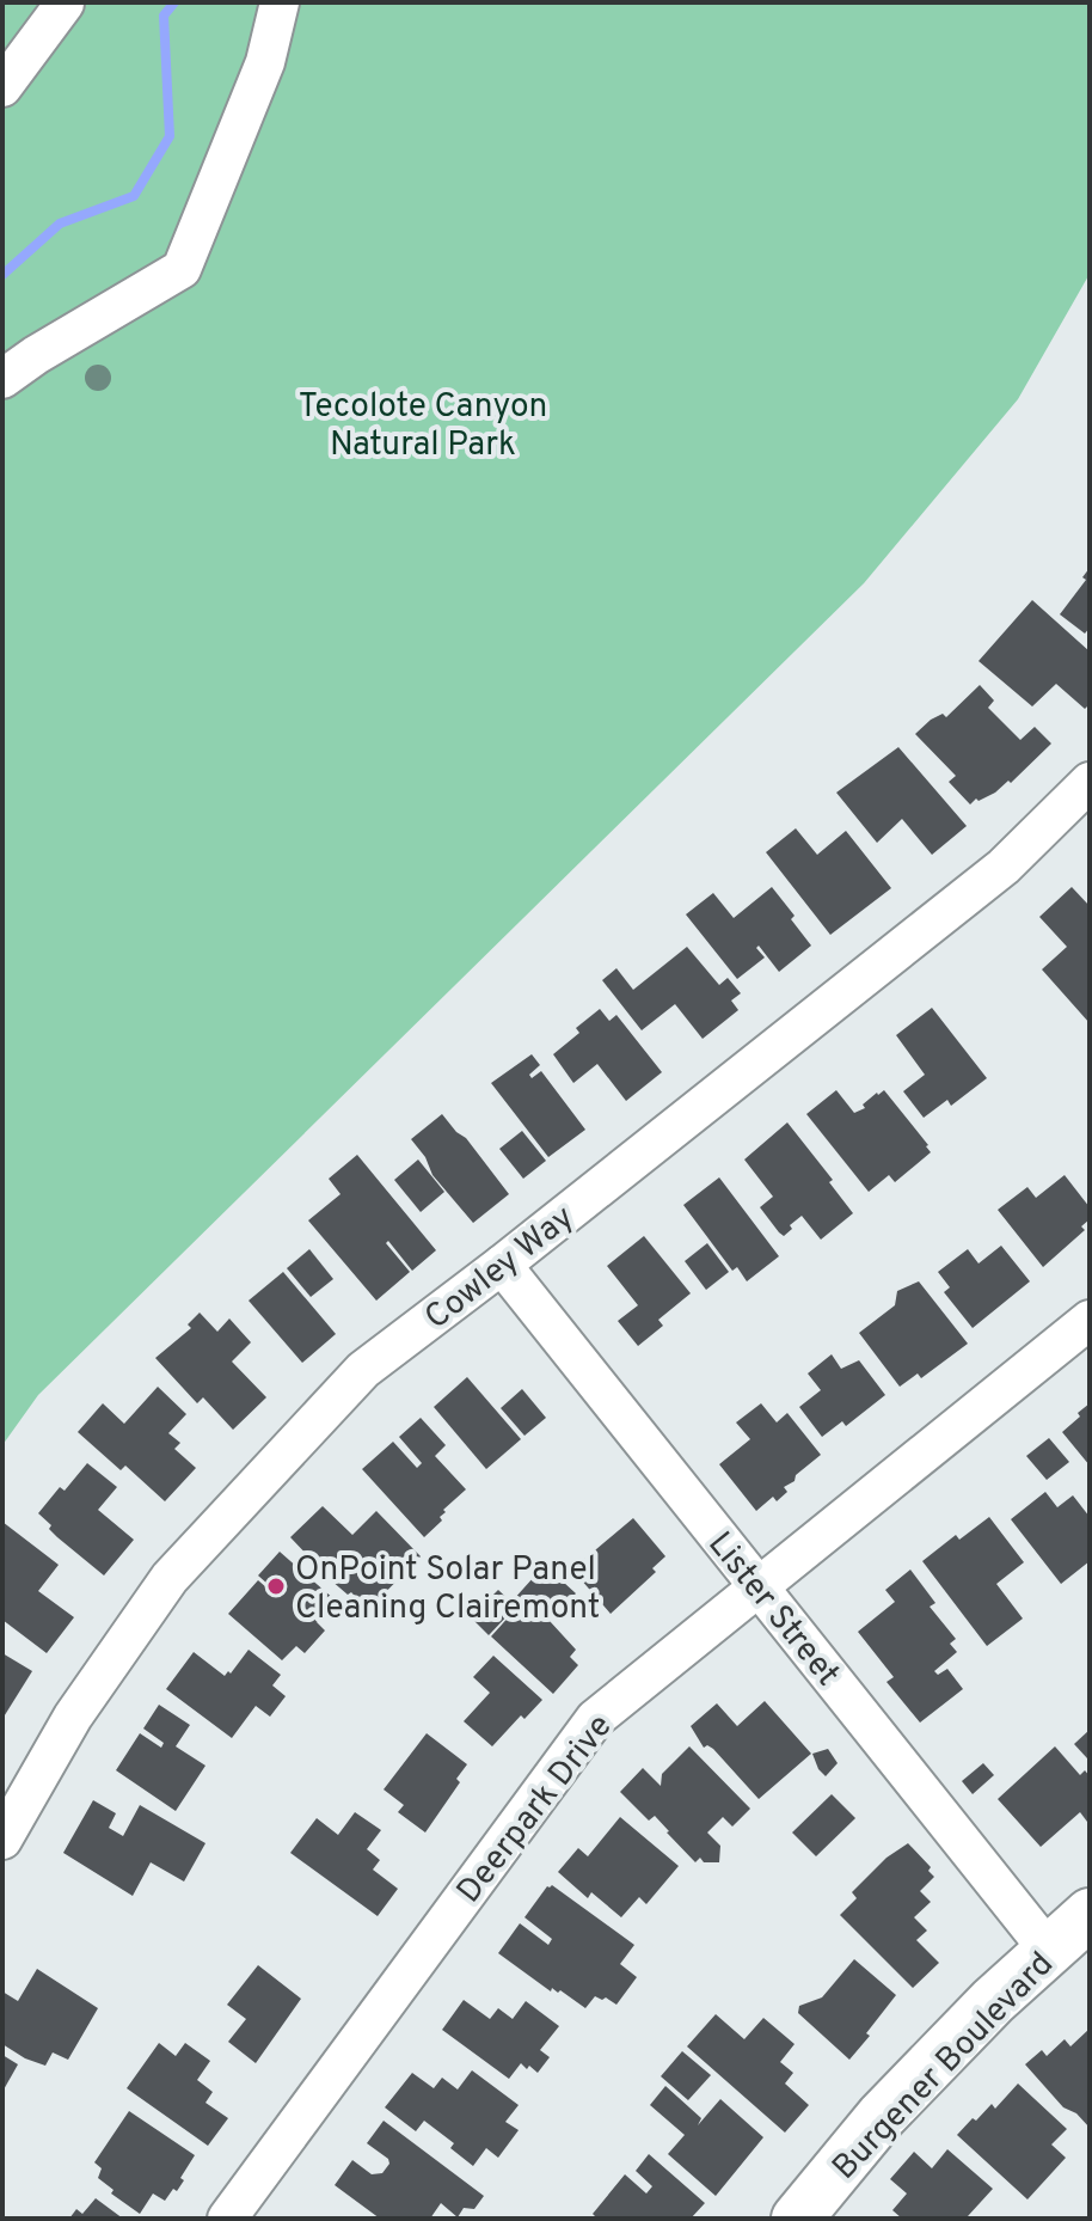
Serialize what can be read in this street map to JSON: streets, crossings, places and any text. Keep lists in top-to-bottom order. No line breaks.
{"streets":{"main road":["Burgener Boulevard"],"street":["Cowley Way","Lister Street","Deerpark Drive"]},"crossings":[["Cowley Way","Lister Street"],["Lister Street","Deerpark Drive"],["Lister Street","Burgener Boulevard"]],"parks":["Tecolote Canyon Natural Park"],"places":["OnPoint Solar Panel Cleaning Clairemont"]}
